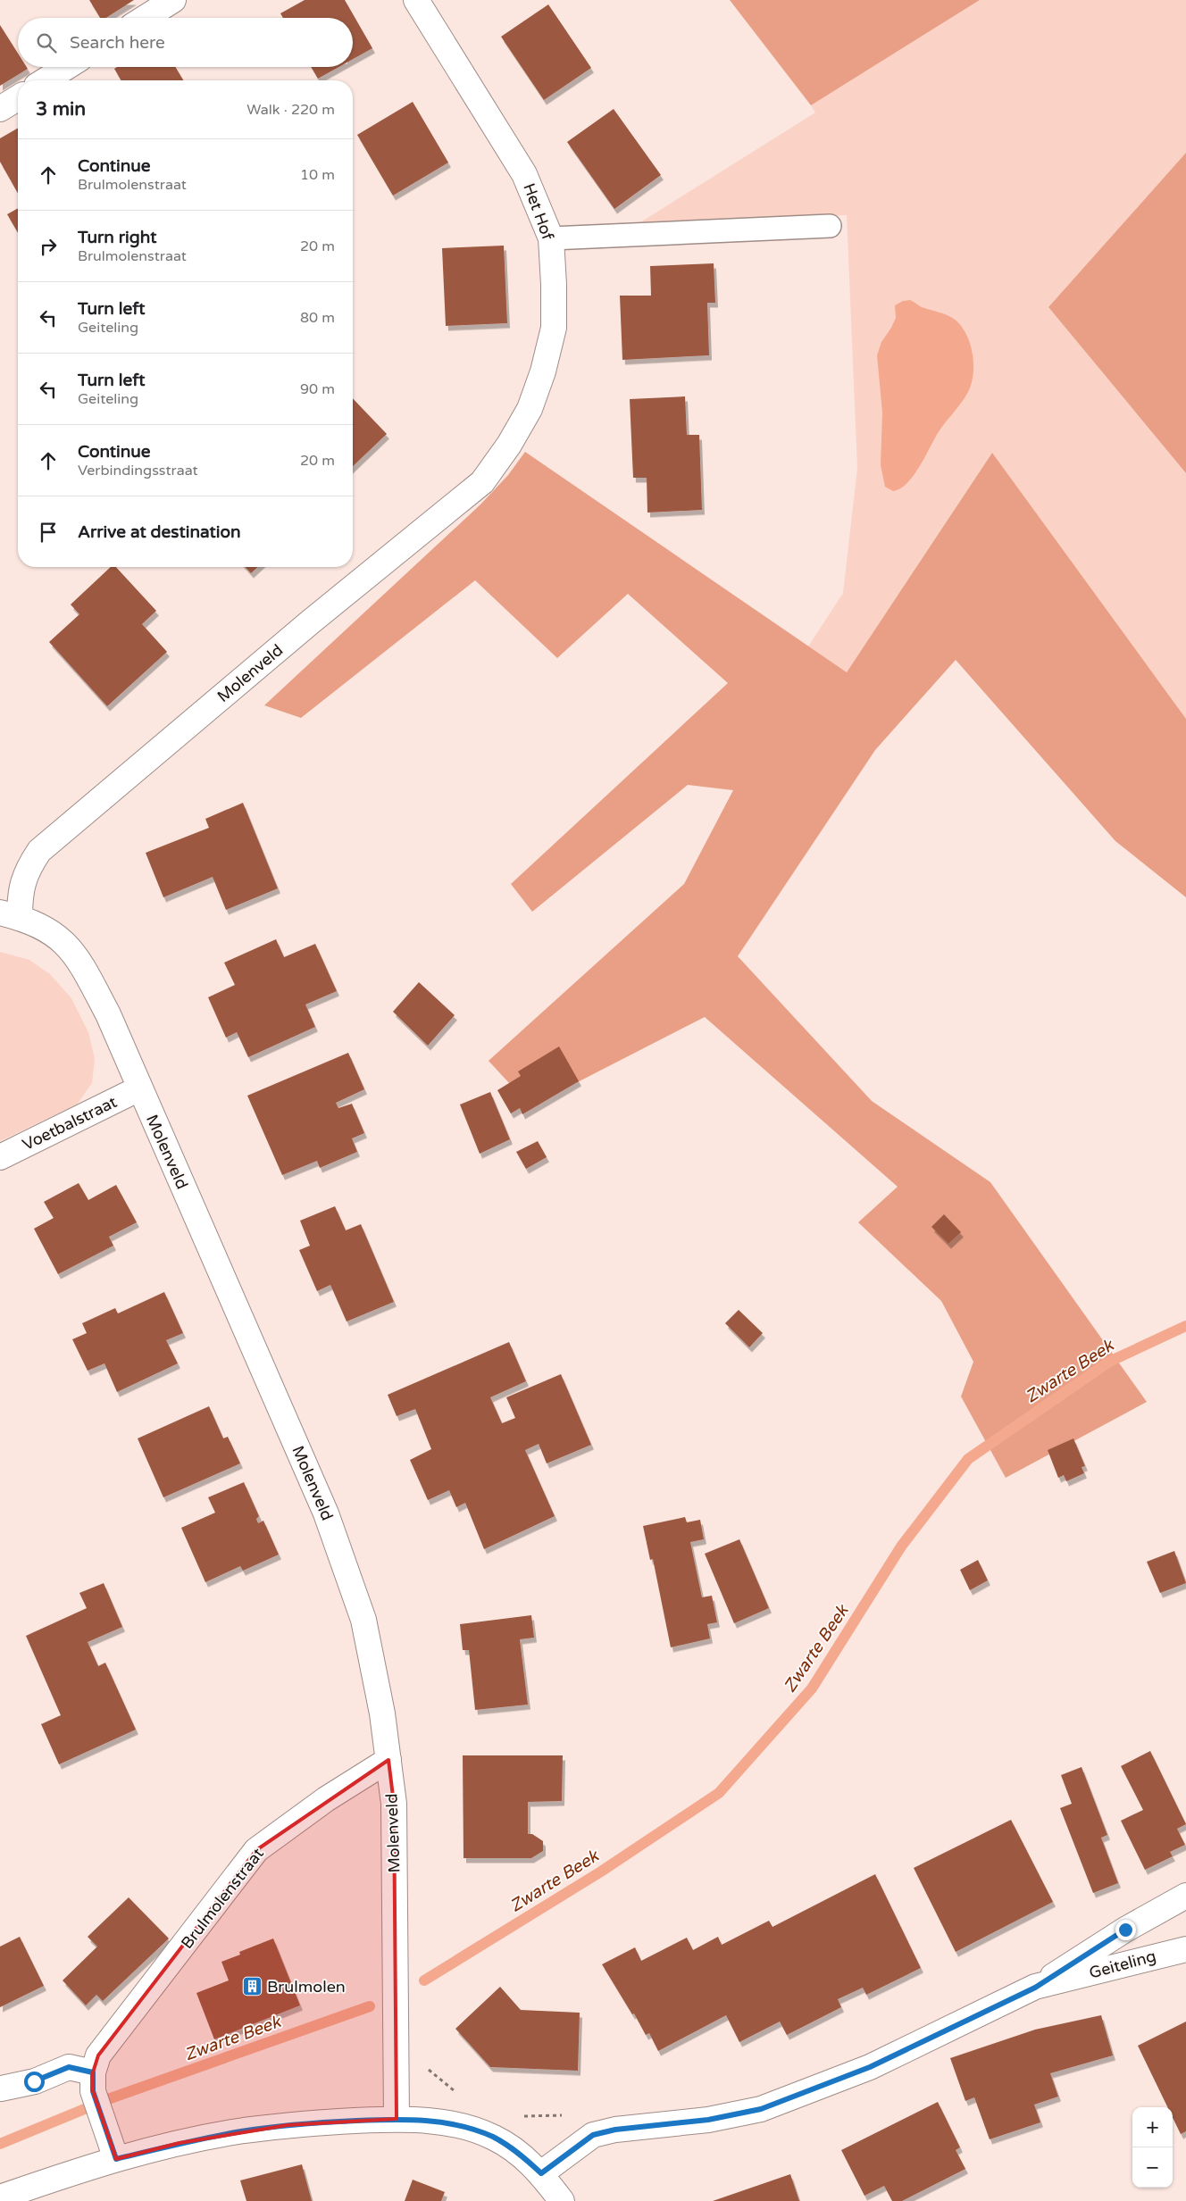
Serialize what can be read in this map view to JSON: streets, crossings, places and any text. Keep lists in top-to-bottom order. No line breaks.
{"streets":{"street":["Het Hof","Molenveld","Voetbalstraat","Brulmolenstraat","Geiteling"]},"crossings":[["Het Hof","Molenveld"],["Molenveld","Voetbalstraat"],["Molenveld","Brulmolenstraat"]],"water":["Zwarte Beek"],"places":{"building":["Brulmolen"]},"page":{"search":"Search here","heading":["3 min","Walk · 220 m"],"list":[["Continue","Brulmolenstraat","10 m"],["Turn right","Brulmolenstraat","20 m"],["Turn left","Geiteling","80 m"],["Turn left","Geiteling","90 m"],["Continue","Verbindingsstraat","20 m"],"Arrive at destination"],"map_buttons":["+","−"]}}
